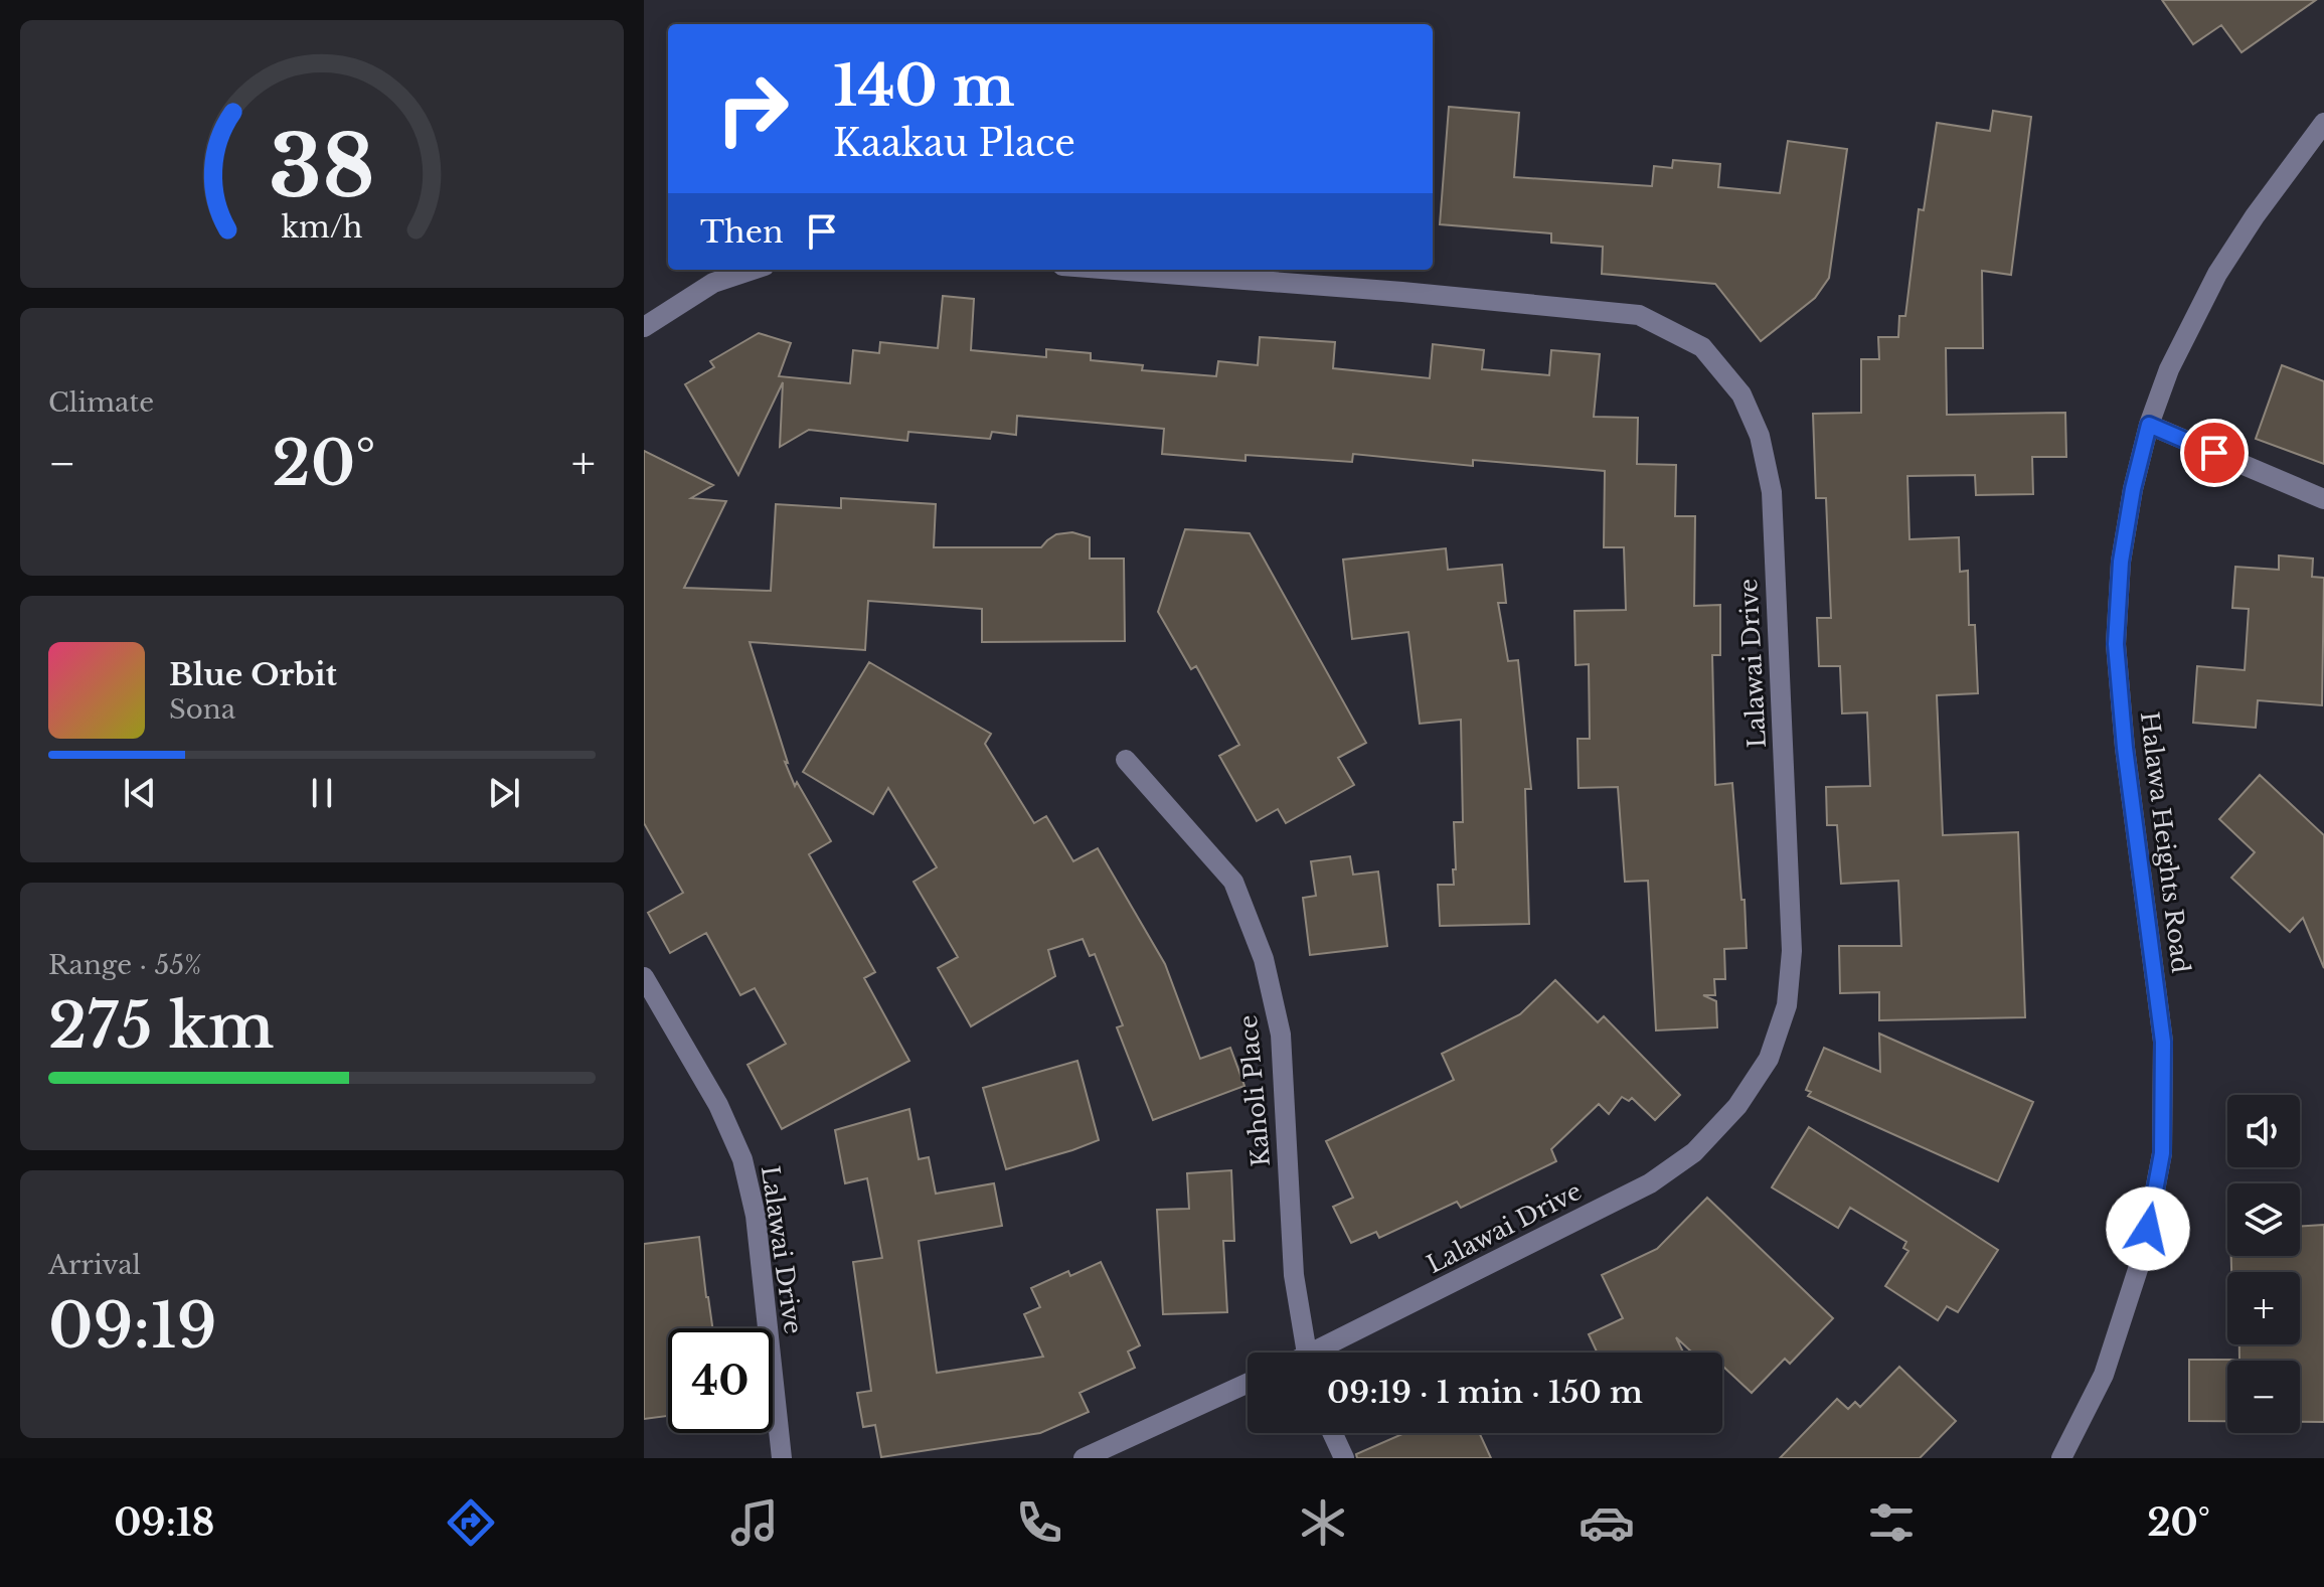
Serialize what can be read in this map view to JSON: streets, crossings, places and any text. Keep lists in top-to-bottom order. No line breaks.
{"streets":{"street":["Lalawai Drive","Halawa Heights Road","Kaholi Place"]},"page":{"turn":["140 m","Kaakau Place"],"then":"Then","tile":["Climate",["Range · 55%","275 km"],["Arrival","09:19"]],"heat":["−","20°","+"],"song":["Blue Orbit","Sona"],"map_buttons":["+","−"],"limit":"40","trip":"09:19 · 1 min · 150 m","tabs":["09:18","20°"],"gauge":["38","km/h"]}}
